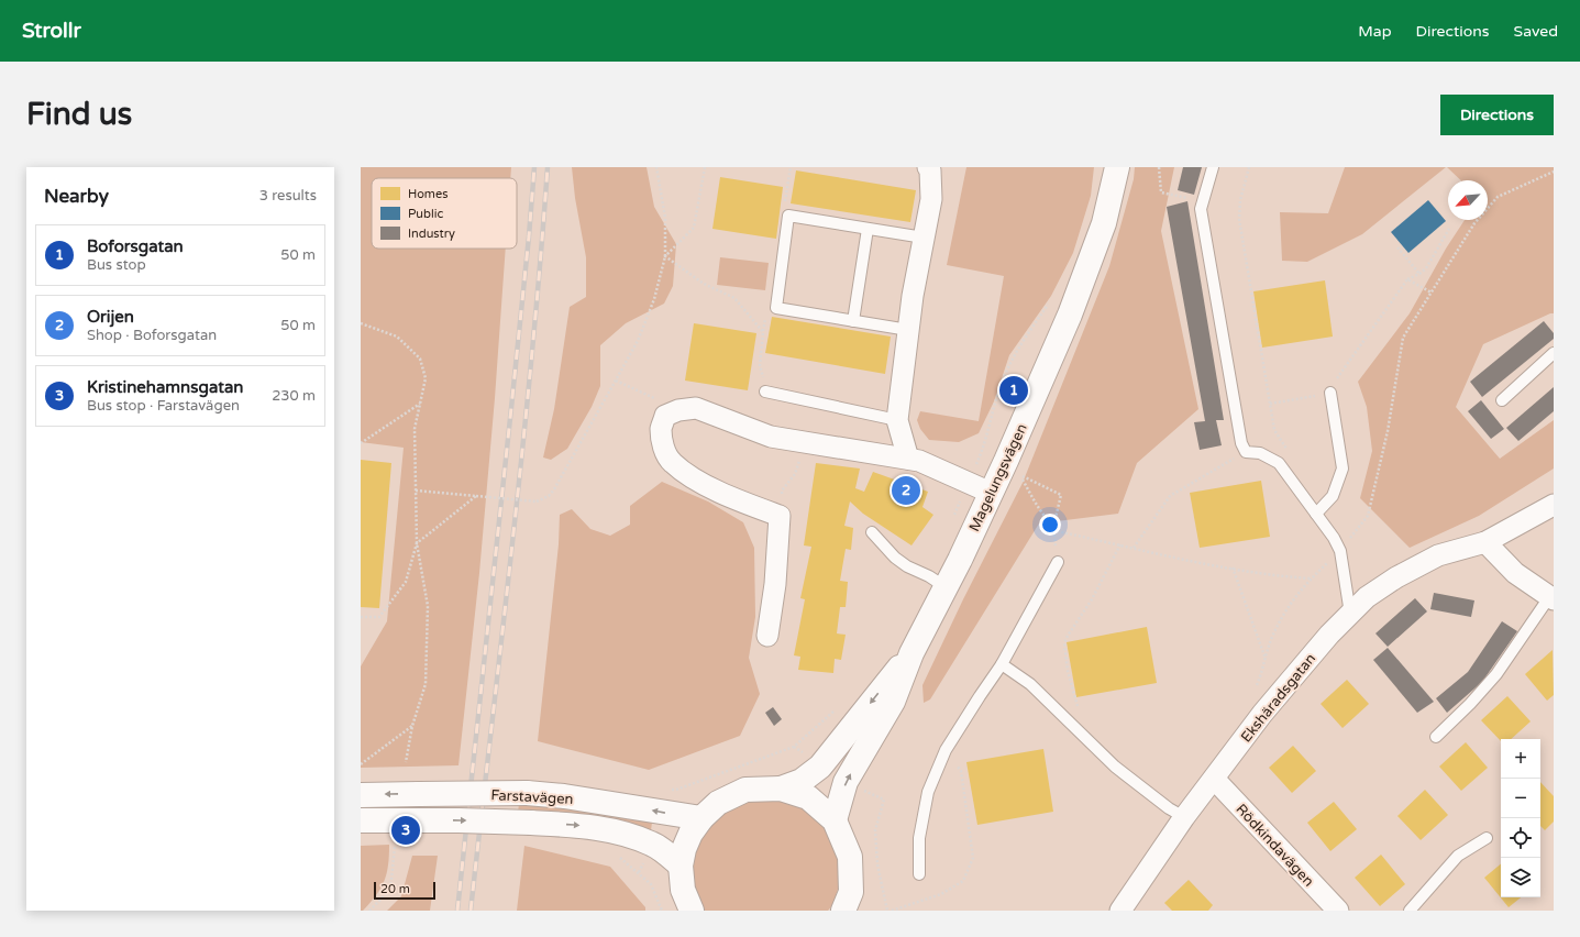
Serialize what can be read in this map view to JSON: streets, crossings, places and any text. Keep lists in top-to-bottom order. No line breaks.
{"streets":{"main road":["Magelungsvägen","Farstavägen"],"street":["Ekshäradsgatan","Rödkindavägen"]},"crossings":[["Ekshäradsgatan","Rödkindavägen"]],"legend":["Homes","Public","Industry"],"scale_bar":"20 m","north":"bottom left","page":{"header":"Strollr","nav":["Map","Directions","Saved"],"buttons":"Directions","title":"Find us","heading":["Nearby","3 results"],"list":[{"mark":"1","name":"Boforsgatan","note":"Bus stop","value":"50 m"},{"mark":"2","name":"Orijen","note":"Shop · Boforsgatan","value":"50 m"},{"mark":"3","name":"Kristinehamnsgatan","note":"Bus stop · Farstavägen","value":"230 m"}],"pins":["1","2","3"],"map_buttons":["+","−"],"scale":"20 m"}}
